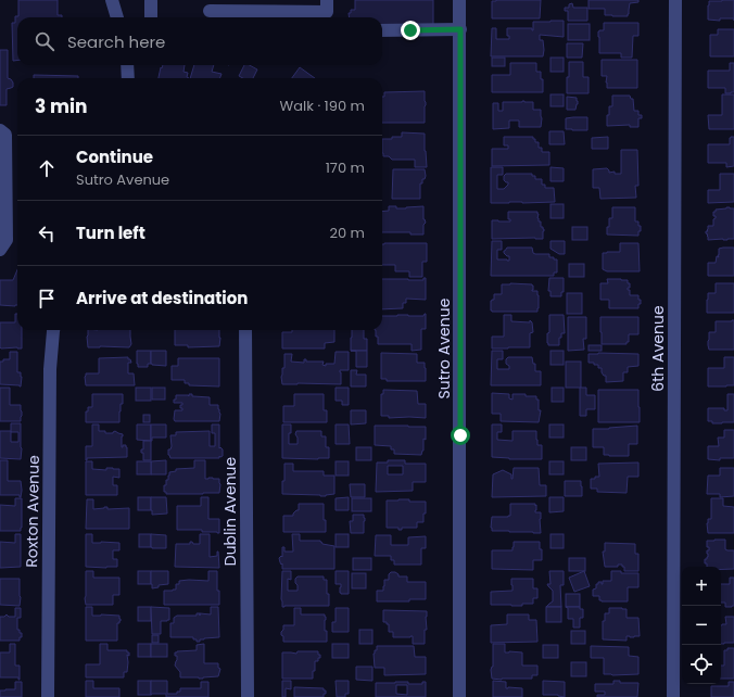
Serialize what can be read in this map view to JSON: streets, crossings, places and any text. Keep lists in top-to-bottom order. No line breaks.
{"streets":{"street":["Sutro Avenue","6th Avenue","Roxton Avenue","Dublin Avenue"]},"page":{"search":"Search here","heading":["3 min","Walk · 190 m"],"list":[["Continue","Sutro Avenue","170 m"],["Turn left","20 m"],"Arrive at destination"],"map_buttons":["+","−"]}}
